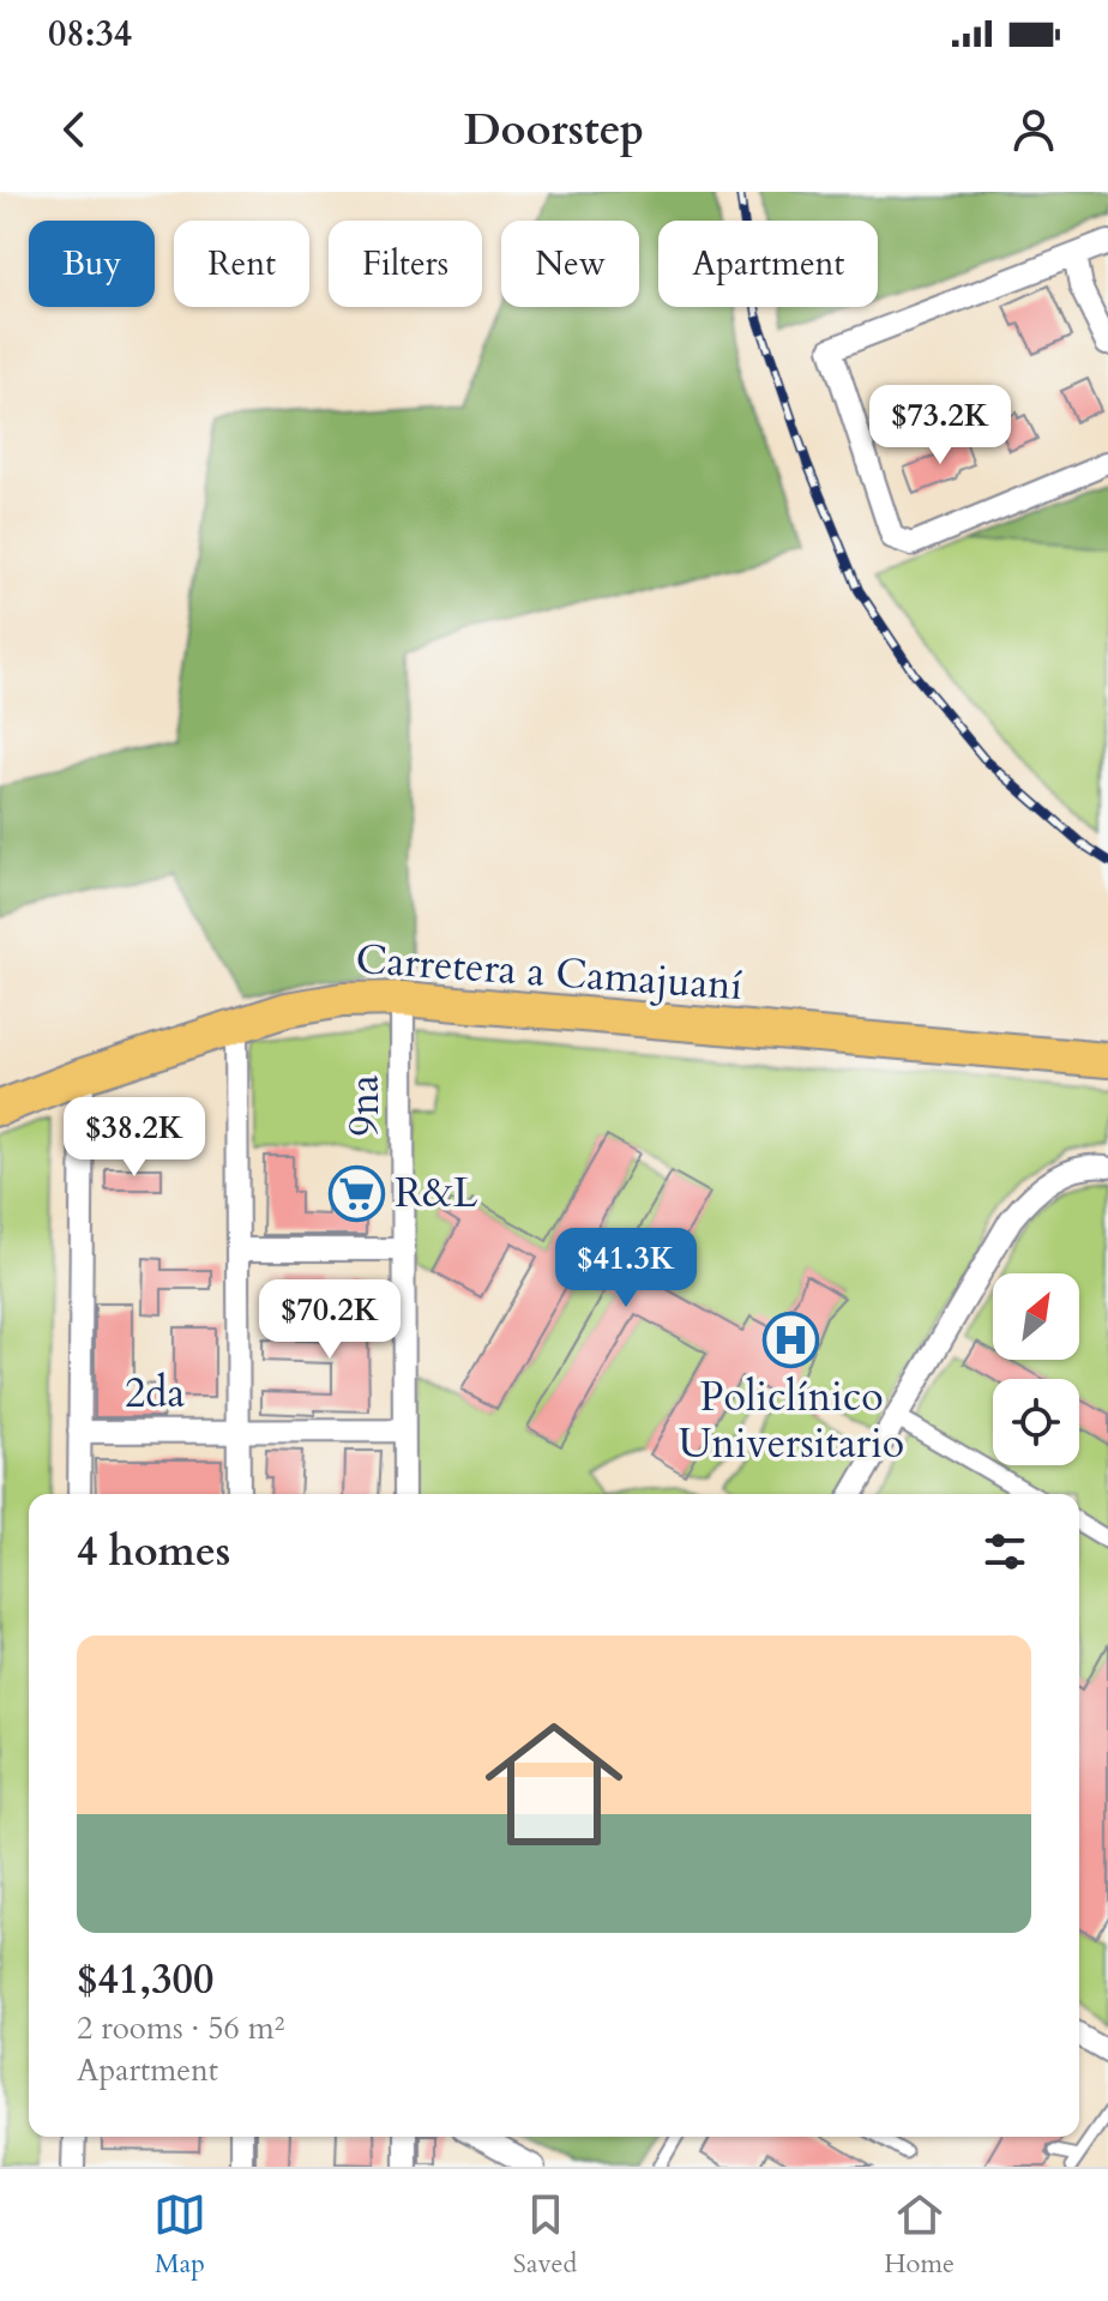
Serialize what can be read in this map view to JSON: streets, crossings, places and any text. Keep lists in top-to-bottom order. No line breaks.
{"streets":{"main road":["Carretera a Camajuaní"],"street":["9na","2da"]},"crossings":[["Carretera a Camajuaní","9na"],["9na","2da"]],"places":{"supermarket":["R&L"],"hospital":["Policlínico Universitario"]},"north":"top right","page":{"status":"08:34","header":"Doorstep","chip":["Buy","Rent","Filters","New","Apartment"],"price":["$73.2K","$38.2K","$41.3K","$70.2K"],"heading":"4 homes","list":[{"name":"$41,300","note":"2 rooms · 56 m² · Apartment"}],"tabs":["Map","Saved","Home"]}}
